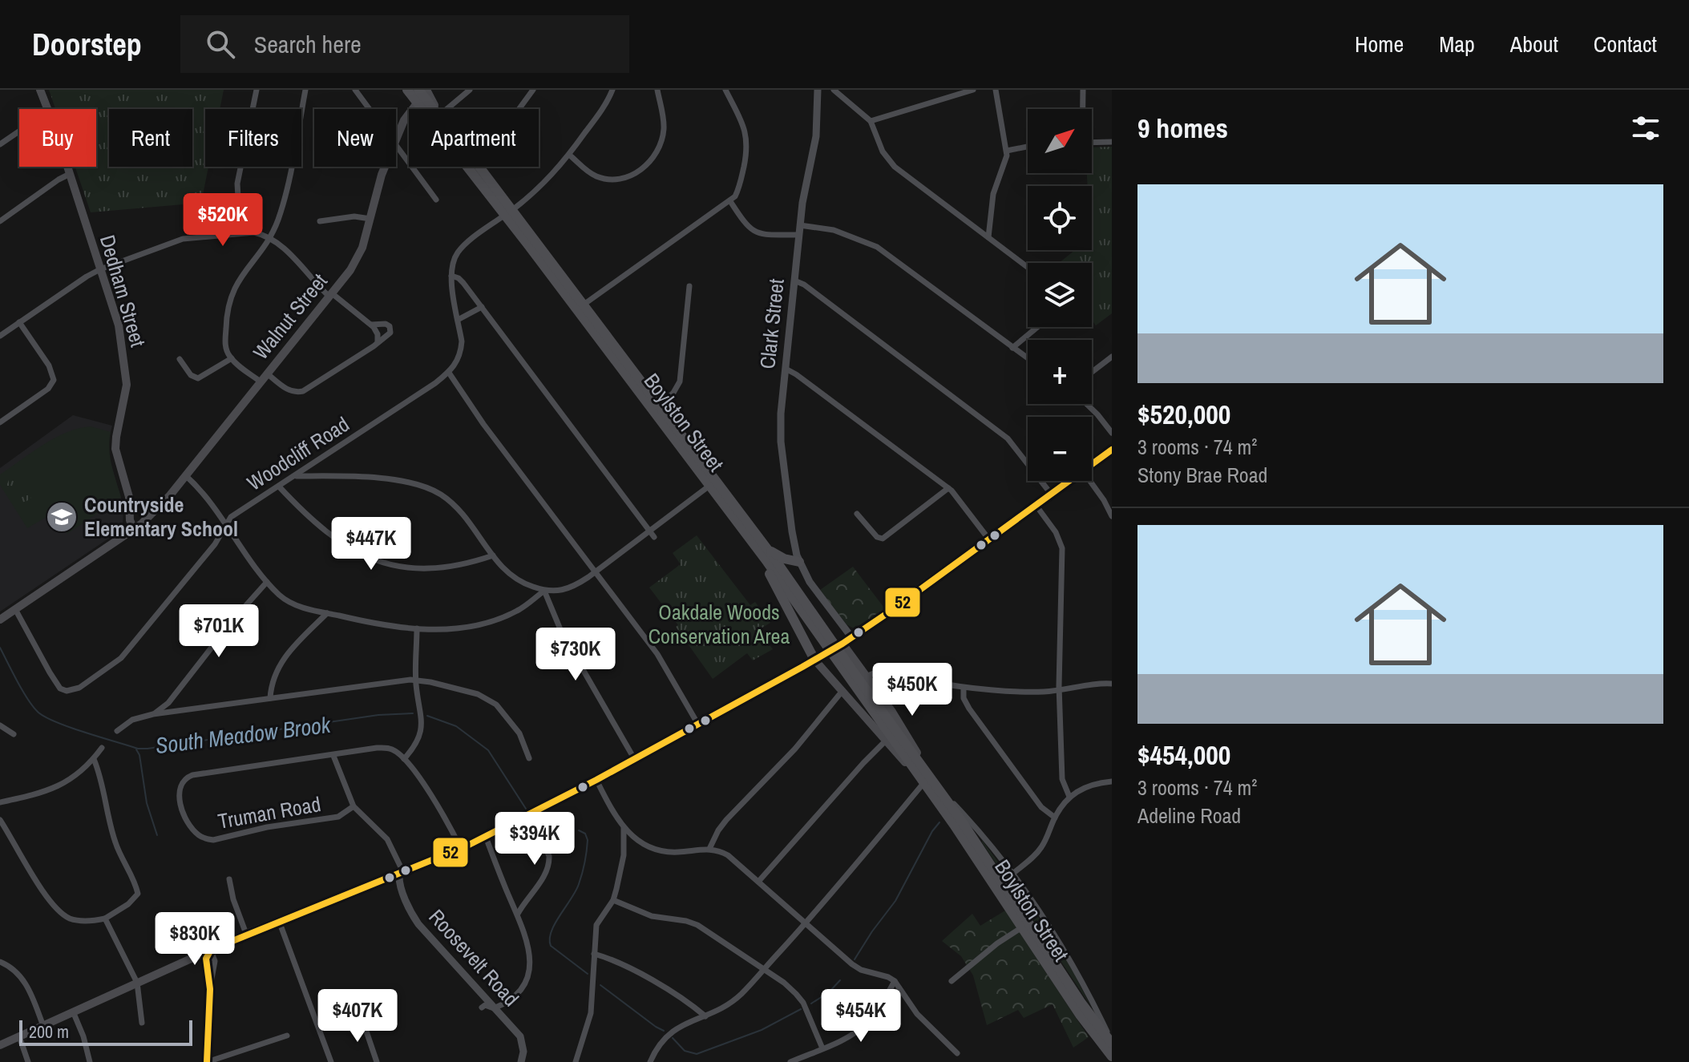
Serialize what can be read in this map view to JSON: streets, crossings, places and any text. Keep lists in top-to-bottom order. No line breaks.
{"streets":{"highway":["Boylston Street"],"main road":["Dedham Street","Walnut Street"],"street":["Clark Street","Woodcliff Road","Truman Road","Roosevelt Road"]},"crossings":[["Dedham Street","Walnut Street"],["Walnut Street","Boylston Street"]],"water":["South Meadow Brook"],"parks":["Oakdale Woods Conservation Area"],"places":{"school or university":["Countryside Elementary School"]},"lines":["transit line 52"],"scale_bar":"200 m","north":"top right","page":{"header":"Doorstep","search":"Search here","nav":["Home","Map","About","Contact"],"heading":"9 homes","map_buttons":["+","−"],"chip":["Buy","Rent","Filters","New","Apartment"],"list":[{"name":"$520,000","note":"3 rooms · 74 m² · Stony Brae Road"},{"name":"$454,000","note":"3 rooms · 74 m² · Adeline Road"}],"price":["$520K","$447K","$701K","$730K","$450K","$394K","$830K","$407K","$454K"],"scale":"200 m"}}
